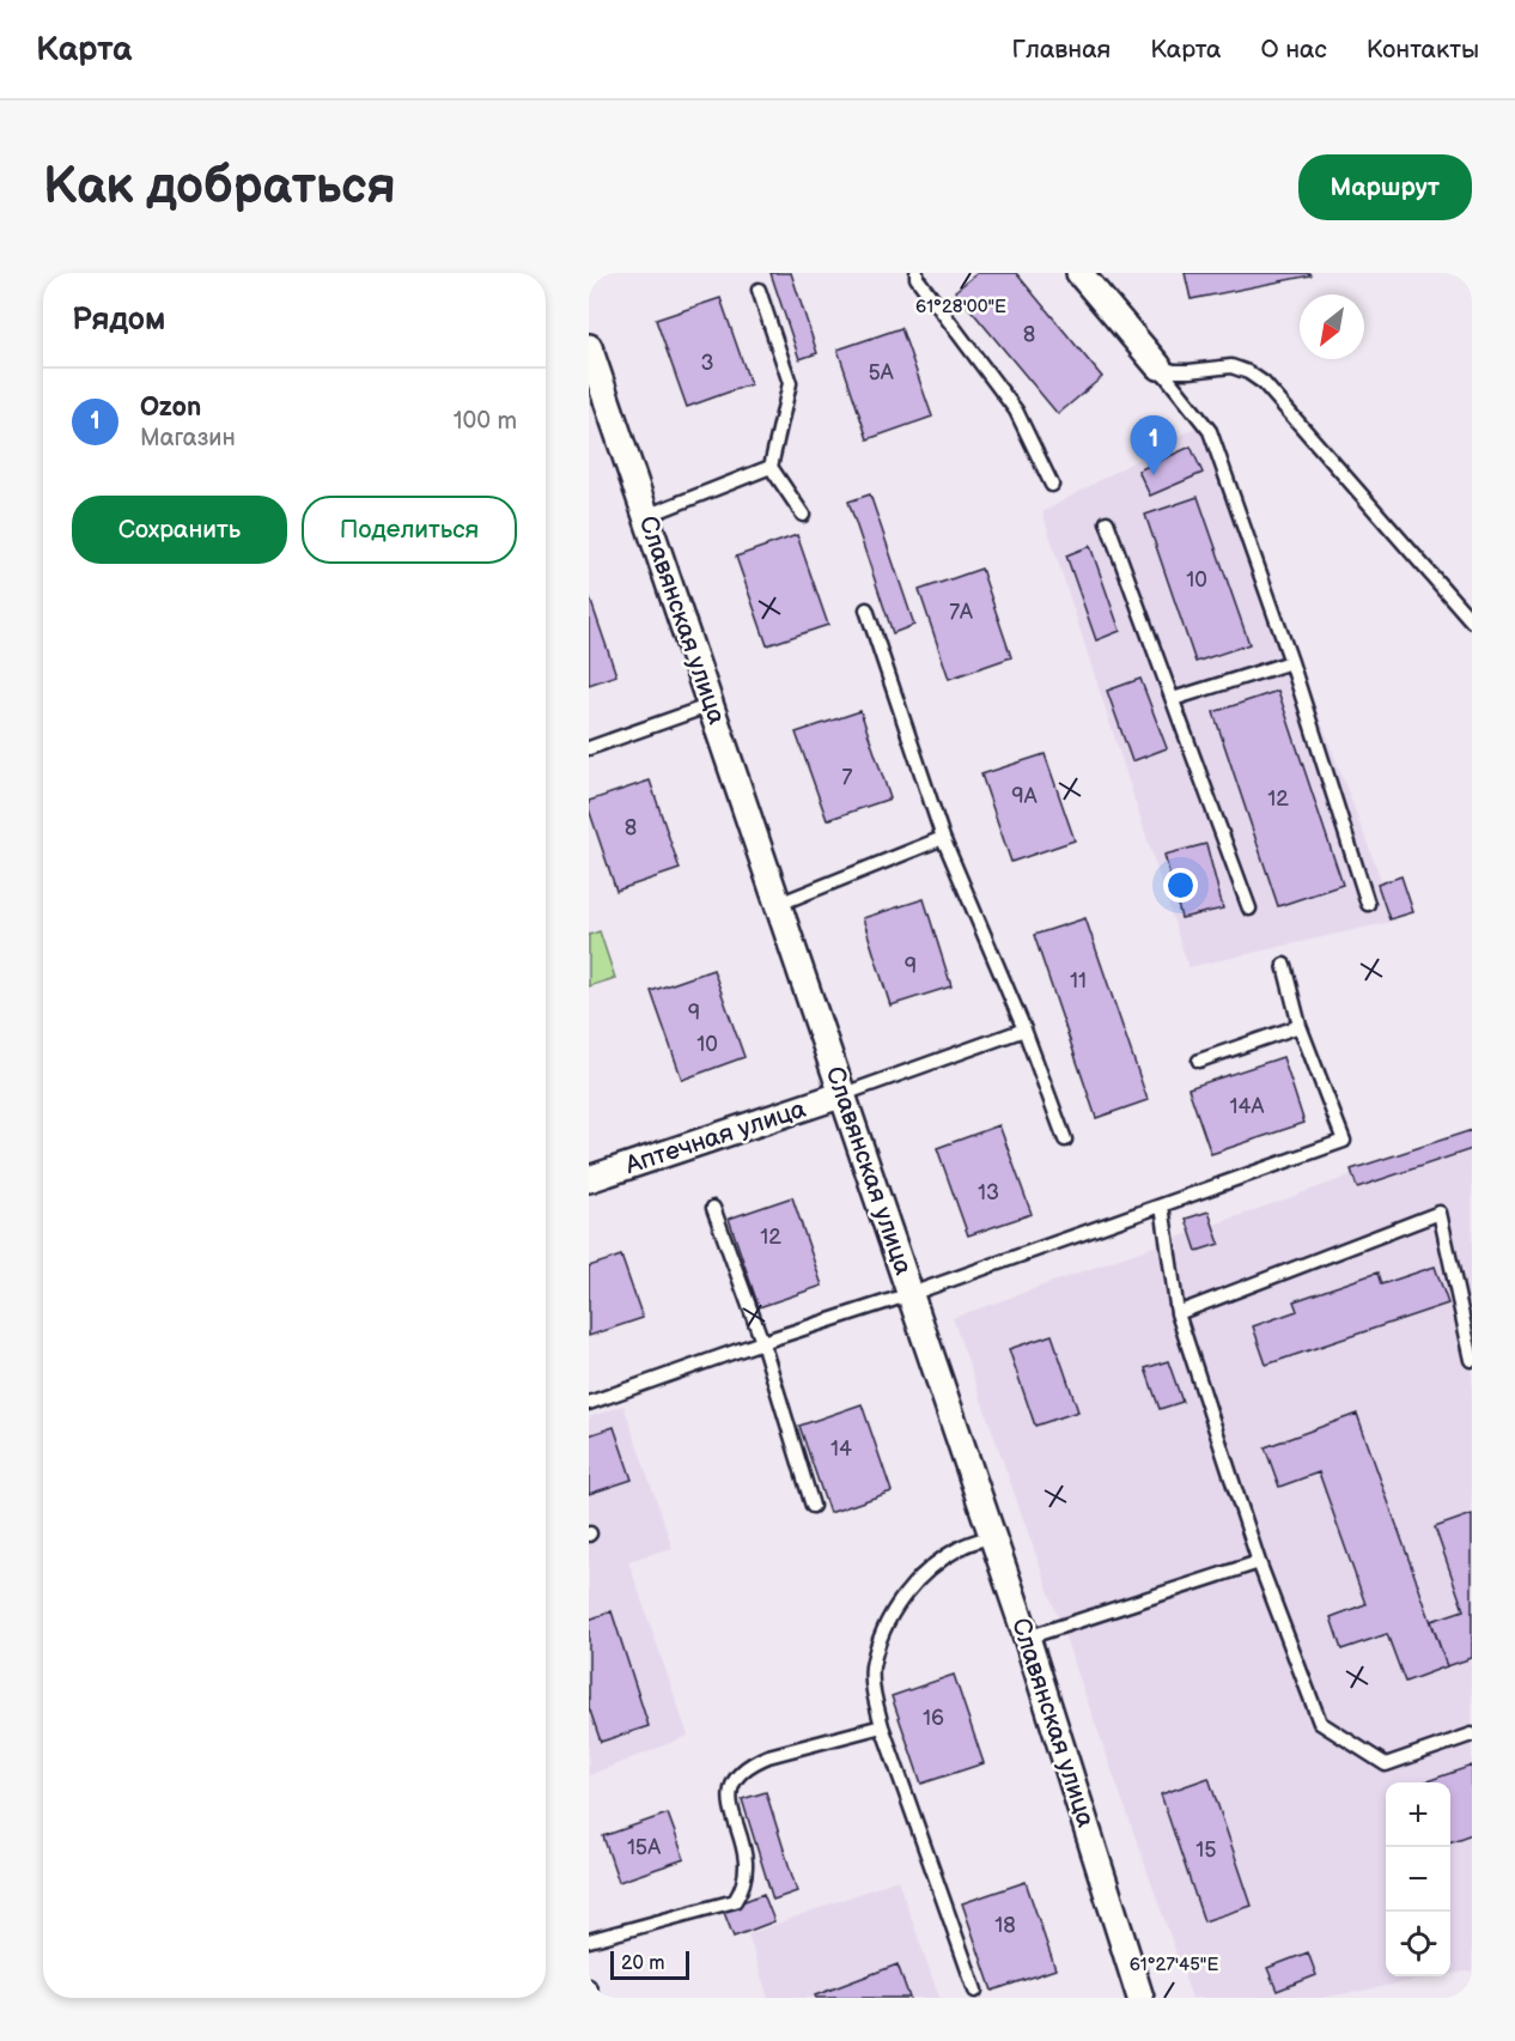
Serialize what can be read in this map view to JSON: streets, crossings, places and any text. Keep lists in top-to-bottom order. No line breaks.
{"streets":{"street":["Славянская улица","Аптечная улица"]},"crossings":[["Славянская улица","Аптечная улица"]],"house_numbers":["8","3","5А","10","7А","7","9А","12","8","9","11","9","10","14А","13","12","14","16","15А","15","18"],"scale_bar":"20 m","north":"bottom left","page":{"header":"Карта","nav":["Главная","Карта","О нас","Контакты"],"buttons":["Маршрут",["Сохранить","Поделиться"]],"title":"Как добраться","heading":"Рядом","list":[{"mark":"1","name":"Ozon","note":"Магазин","value":"100 m"}],"pins":"1","map_buttons":["+","−"],"scale":"20 m"},"coordinates":["61°28'00\"E","61°27'45\"E"]}
